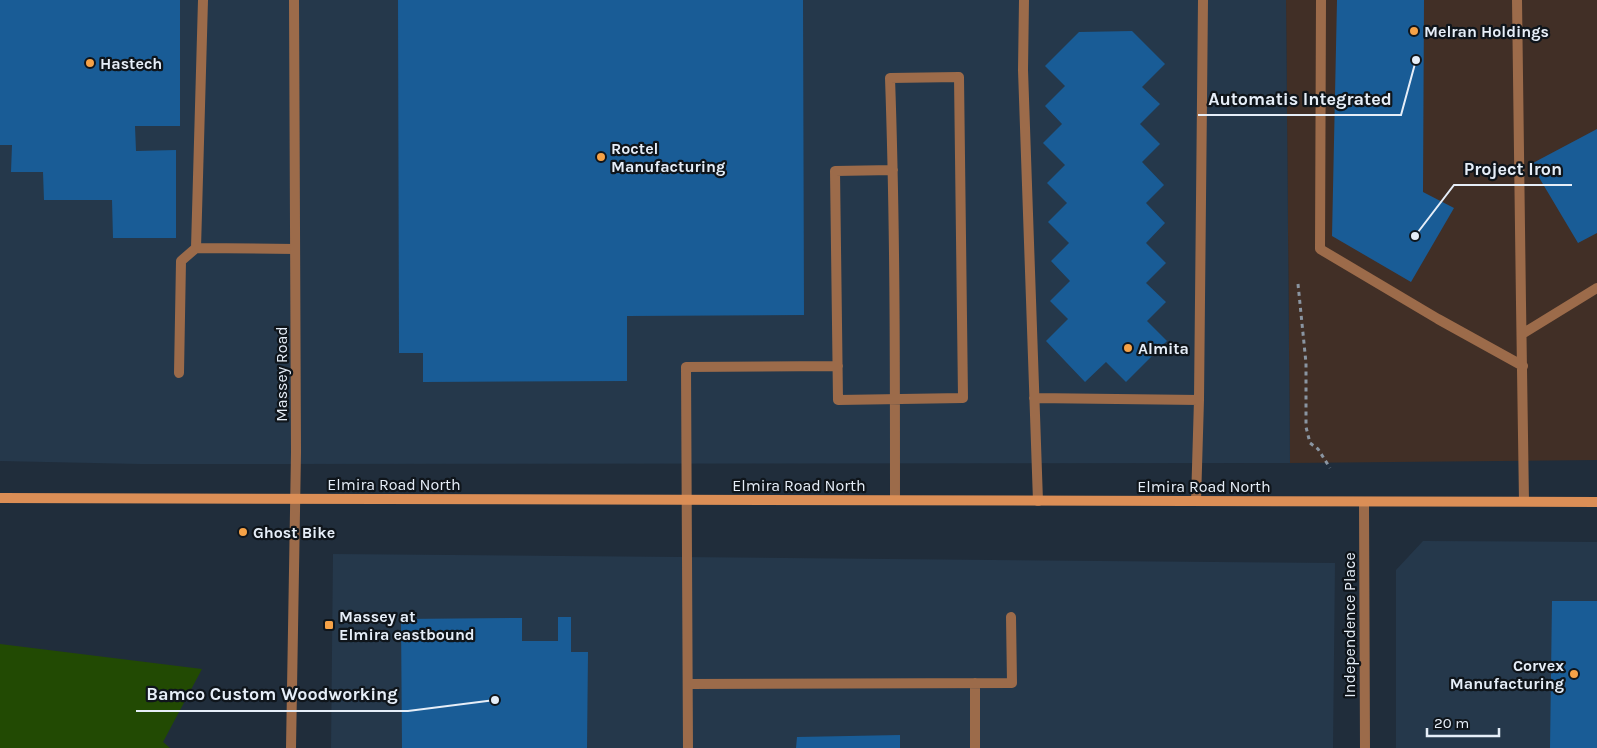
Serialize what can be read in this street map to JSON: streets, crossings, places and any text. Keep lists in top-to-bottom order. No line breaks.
{"streets":{"main road":["Elmira Road North"],"street":["Massey Road","Independence Place"]},"crossings":[["Massey Road","Elmira Road North"],["Elmira Road North","Independence Place"]],"places":{"other":["Melran Holdings","Automatis Integrated","Hastech","Roctel Manufacturing","Project Iron","Almita","Ghost Bike","Corvex Manufacturing","Bamco Custom Woodworking"],"transit":["Massey at Elmira eastbound"]},"scale_bar":"20 m"}
